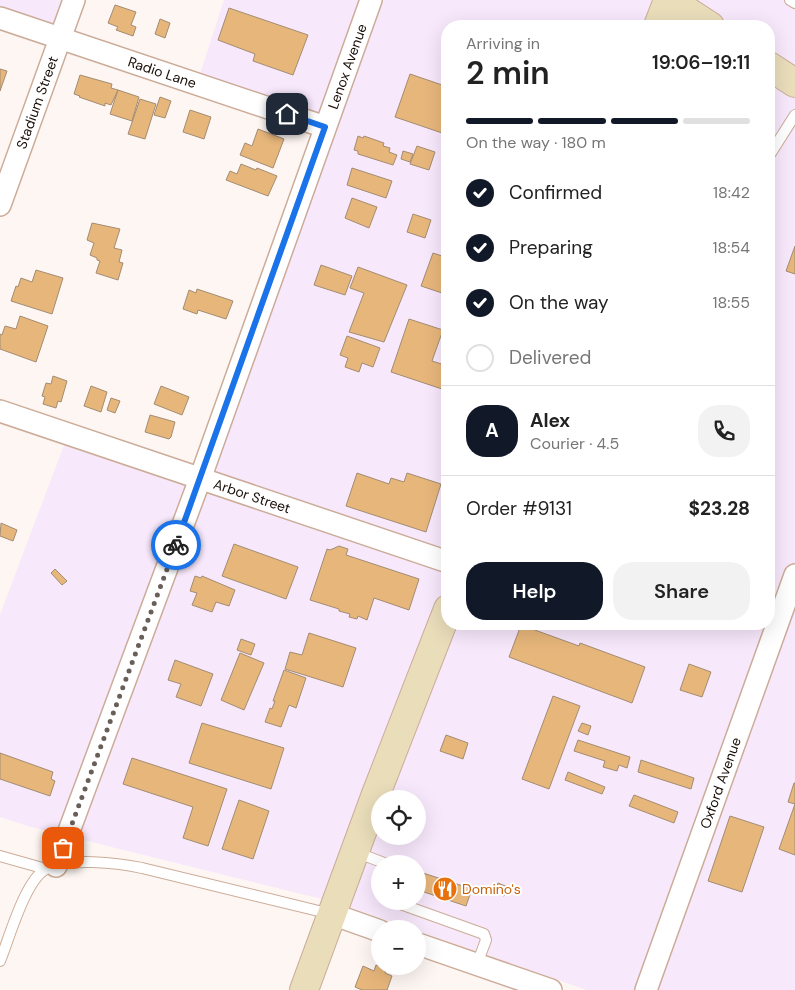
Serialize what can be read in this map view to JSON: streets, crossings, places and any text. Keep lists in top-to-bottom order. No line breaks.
{"streets":{"street":["Lenox Avenue","Radio Lane","Stadium Street","Arbor Street","Oxford Avenue"]},"crossings":[["Lenox Avenue","Radio Lane"],["Lenox Avenue","Arbor Street"],["Radio Lane","Stadium Street"]],"places":{"restaurant":["Domino's"]},"page":{"heading":["2 min","Arriving in","19:06–19:11"],"panel":["Alex","Courier · 4.5","Order #9131","$23.28"],"bar":"On the way · 180 m","list":[["Confirmed","18:42"],["Preparing","18:54"],["On the way","18:55"],"Delivered"],"round":"A","buttons":["Help","Share"],"map_buttons":["+","−"]}}
